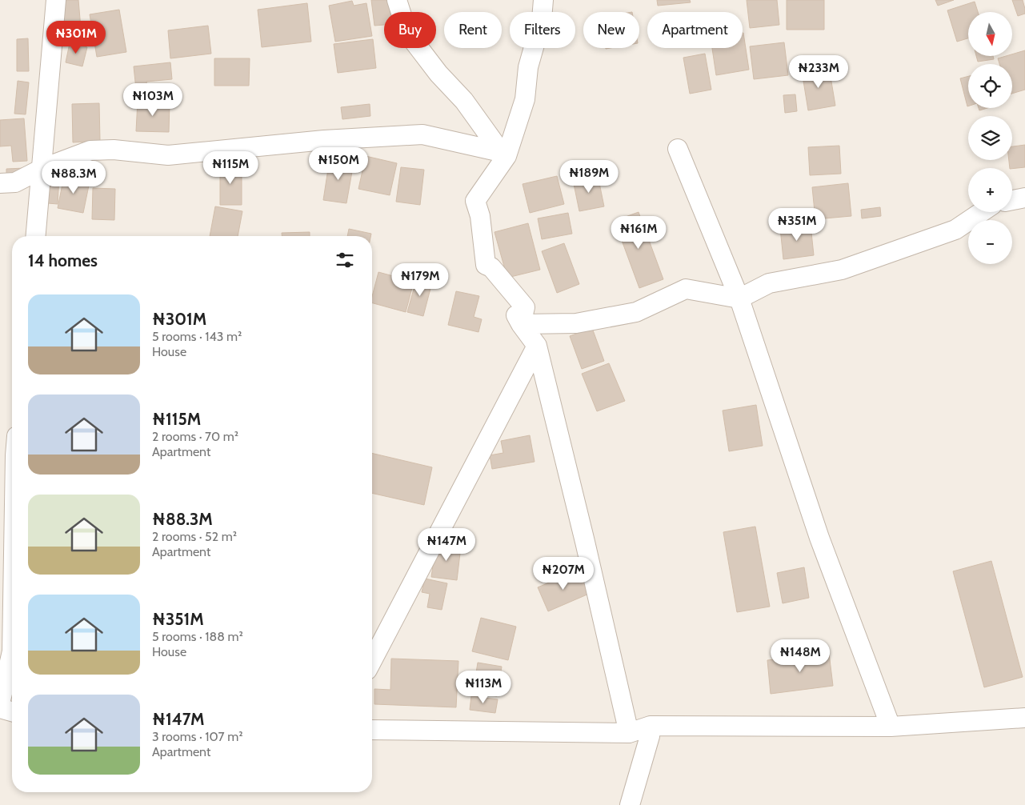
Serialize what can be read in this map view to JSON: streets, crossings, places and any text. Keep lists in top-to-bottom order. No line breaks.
{"north":"bottom","page":{"map_buttons":["+","−"],"chip":["Buy","Rent","Filters","New","Apartment"],"price":["₦301M","₦233M","₦103M","₦150M","₦115M","₦189M","₦88.3M","₦351M","₦161M","₦179M","₦147M","₦207M","₦148M","₦113M"],"heading":"14 homes","list":[{"name":"₦301M","note":"5 rooms · 143 m² · House"},{"name":"₦115M","note":"2 rooms · 70 m² · Apartment"},{"name":"₦88.3M","note":"2 rooms · 52 m² · Apartment"},{"name":"₦351M","note":"5 rooms · 188 m² · House"},{"name":"₦147M","note":"3 rooms · 107 m² · Apartment"}]}}
